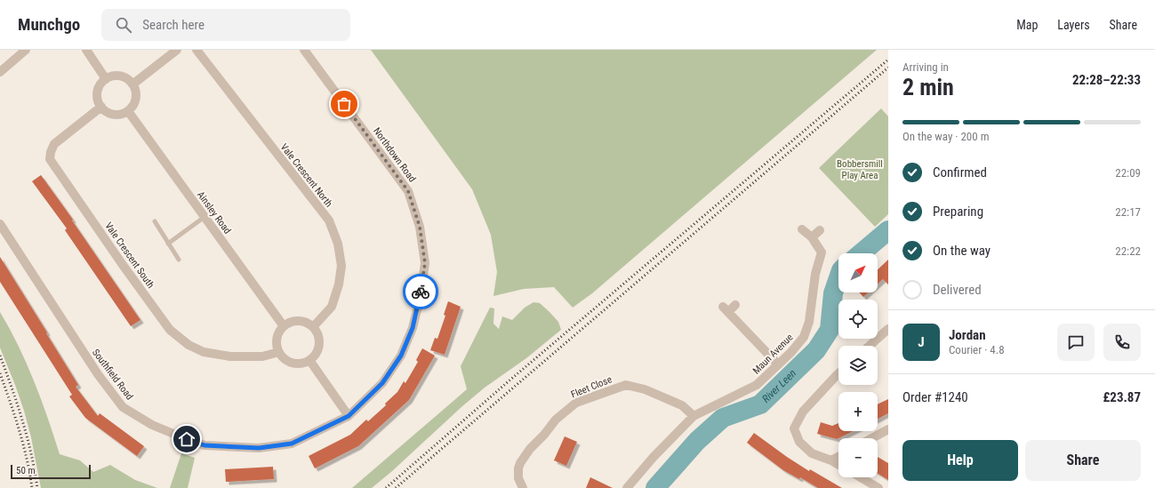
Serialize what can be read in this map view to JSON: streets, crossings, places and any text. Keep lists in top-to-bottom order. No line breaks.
{"streets":{"street":["Northdown Road","Vale Crescent North","Ainsley Road","Vale Crescent South","Maun Avenue","Southfield Road","Fleet Close"]},"crossings":[["Northdown Road","Southfield Road"],["Vale Crescent North","Ainsley Road"],["Vale Crescent North","Vale Crescent South"],["Ainsley Road","Vale Crescent South"],["Maun Avenue","Fleet Close"]],"water":["River Leen"],"parks":["Bobbersmill Play Area"],"scale_bar":"50 m","north":"top right","page":{"header":"Munchgo","search":"Search here","nav":["Map","Layers","Share"],"heading":["2 min","Arriving in","22:28–22:33"],"panel":["Jordan","Courier · 4.8","Order #1240","£23.87"],"bar":"On the way · 200 m","list":[["Confirmed","22:09"],["Preparing","22:17"],["On the way","22:22"],"Delivered"],"map_buttons":["+","−"],"round":"J","buttons":["Help","Share"],"scale":"50 m"}}
